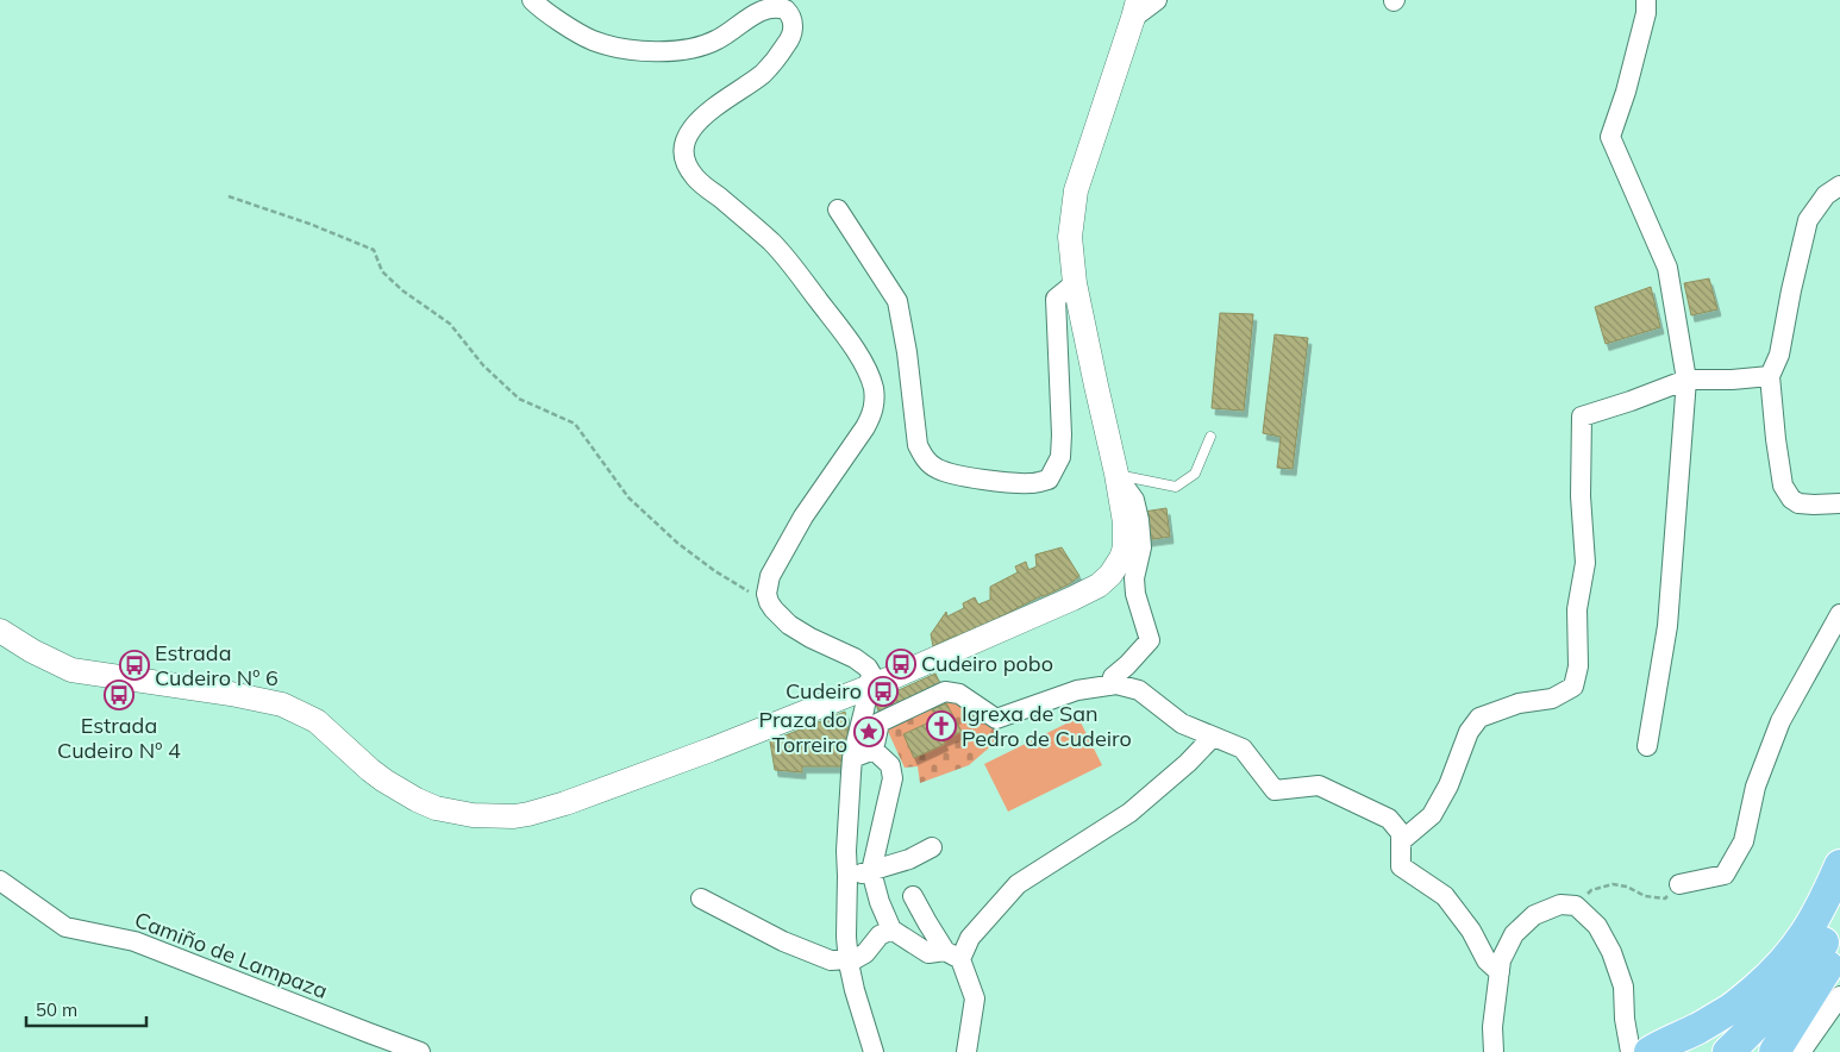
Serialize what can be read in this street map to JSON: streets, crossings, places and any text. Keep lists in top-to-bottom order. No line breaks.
{"streets":{"street":["Camiño de Lampaza"]},"places":{"bus stop":["Cudeiro pobo","Estrada Cudeiro Nº 6","Cudeiro","Estrada Cudeiro Nº 4"],"church":["Igrexa de San Pedro de Cudeiro"],"place":["Praza do Torreiro"]},"scale_bar":"50 m"}
